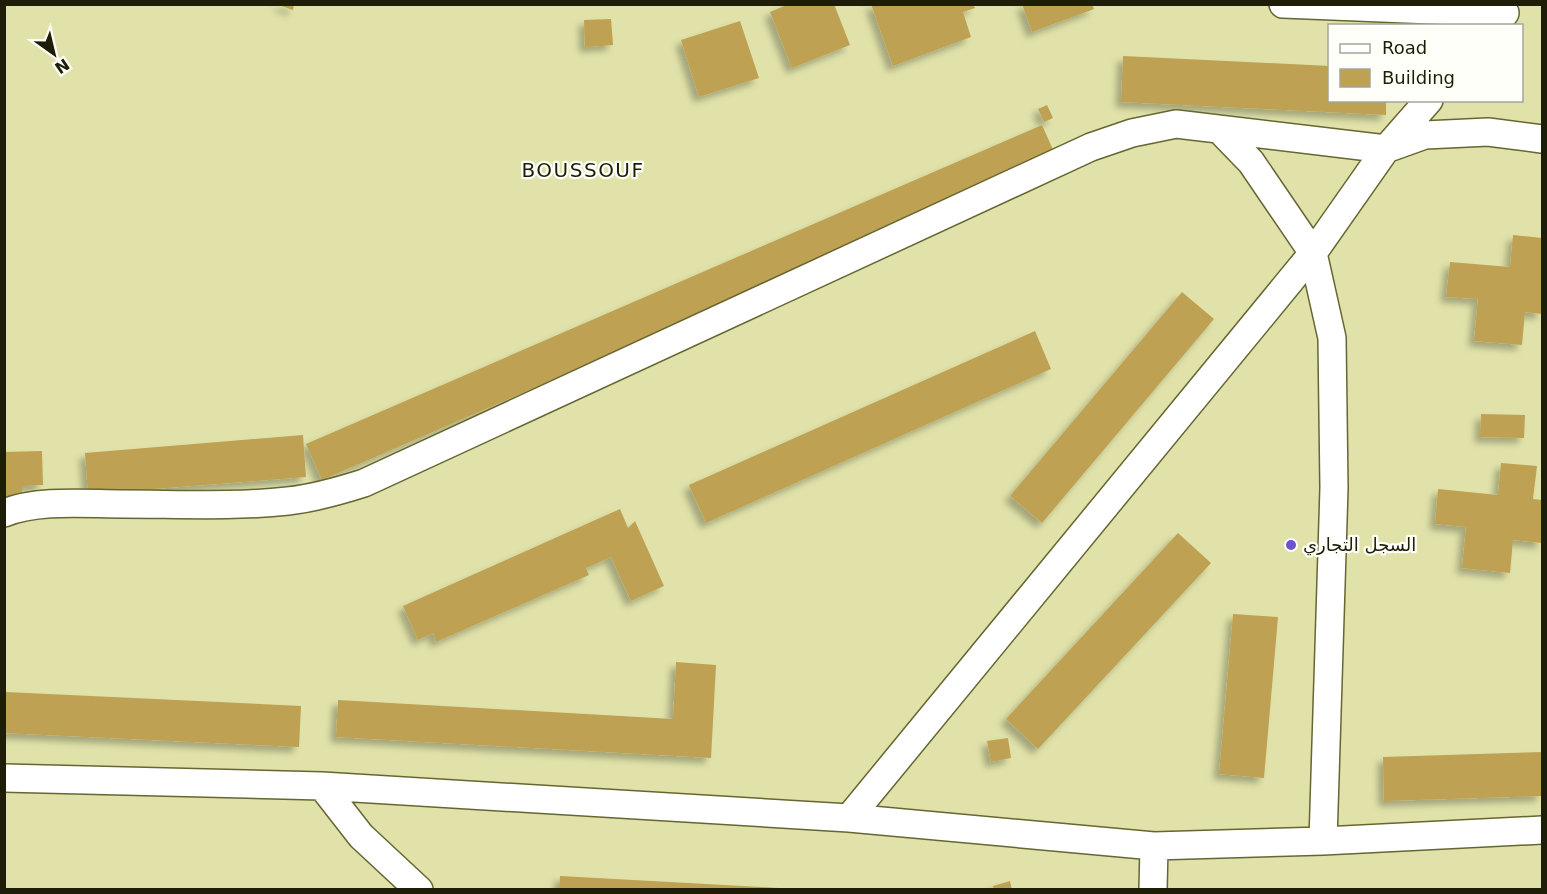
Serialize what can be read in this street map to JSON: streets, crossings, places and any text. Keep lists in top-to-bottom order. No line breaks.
{"districts":["BOUSSOUF"],"places":["السجل التجاري"],"legend":["Road","Building"],"north":"bottom right"}
